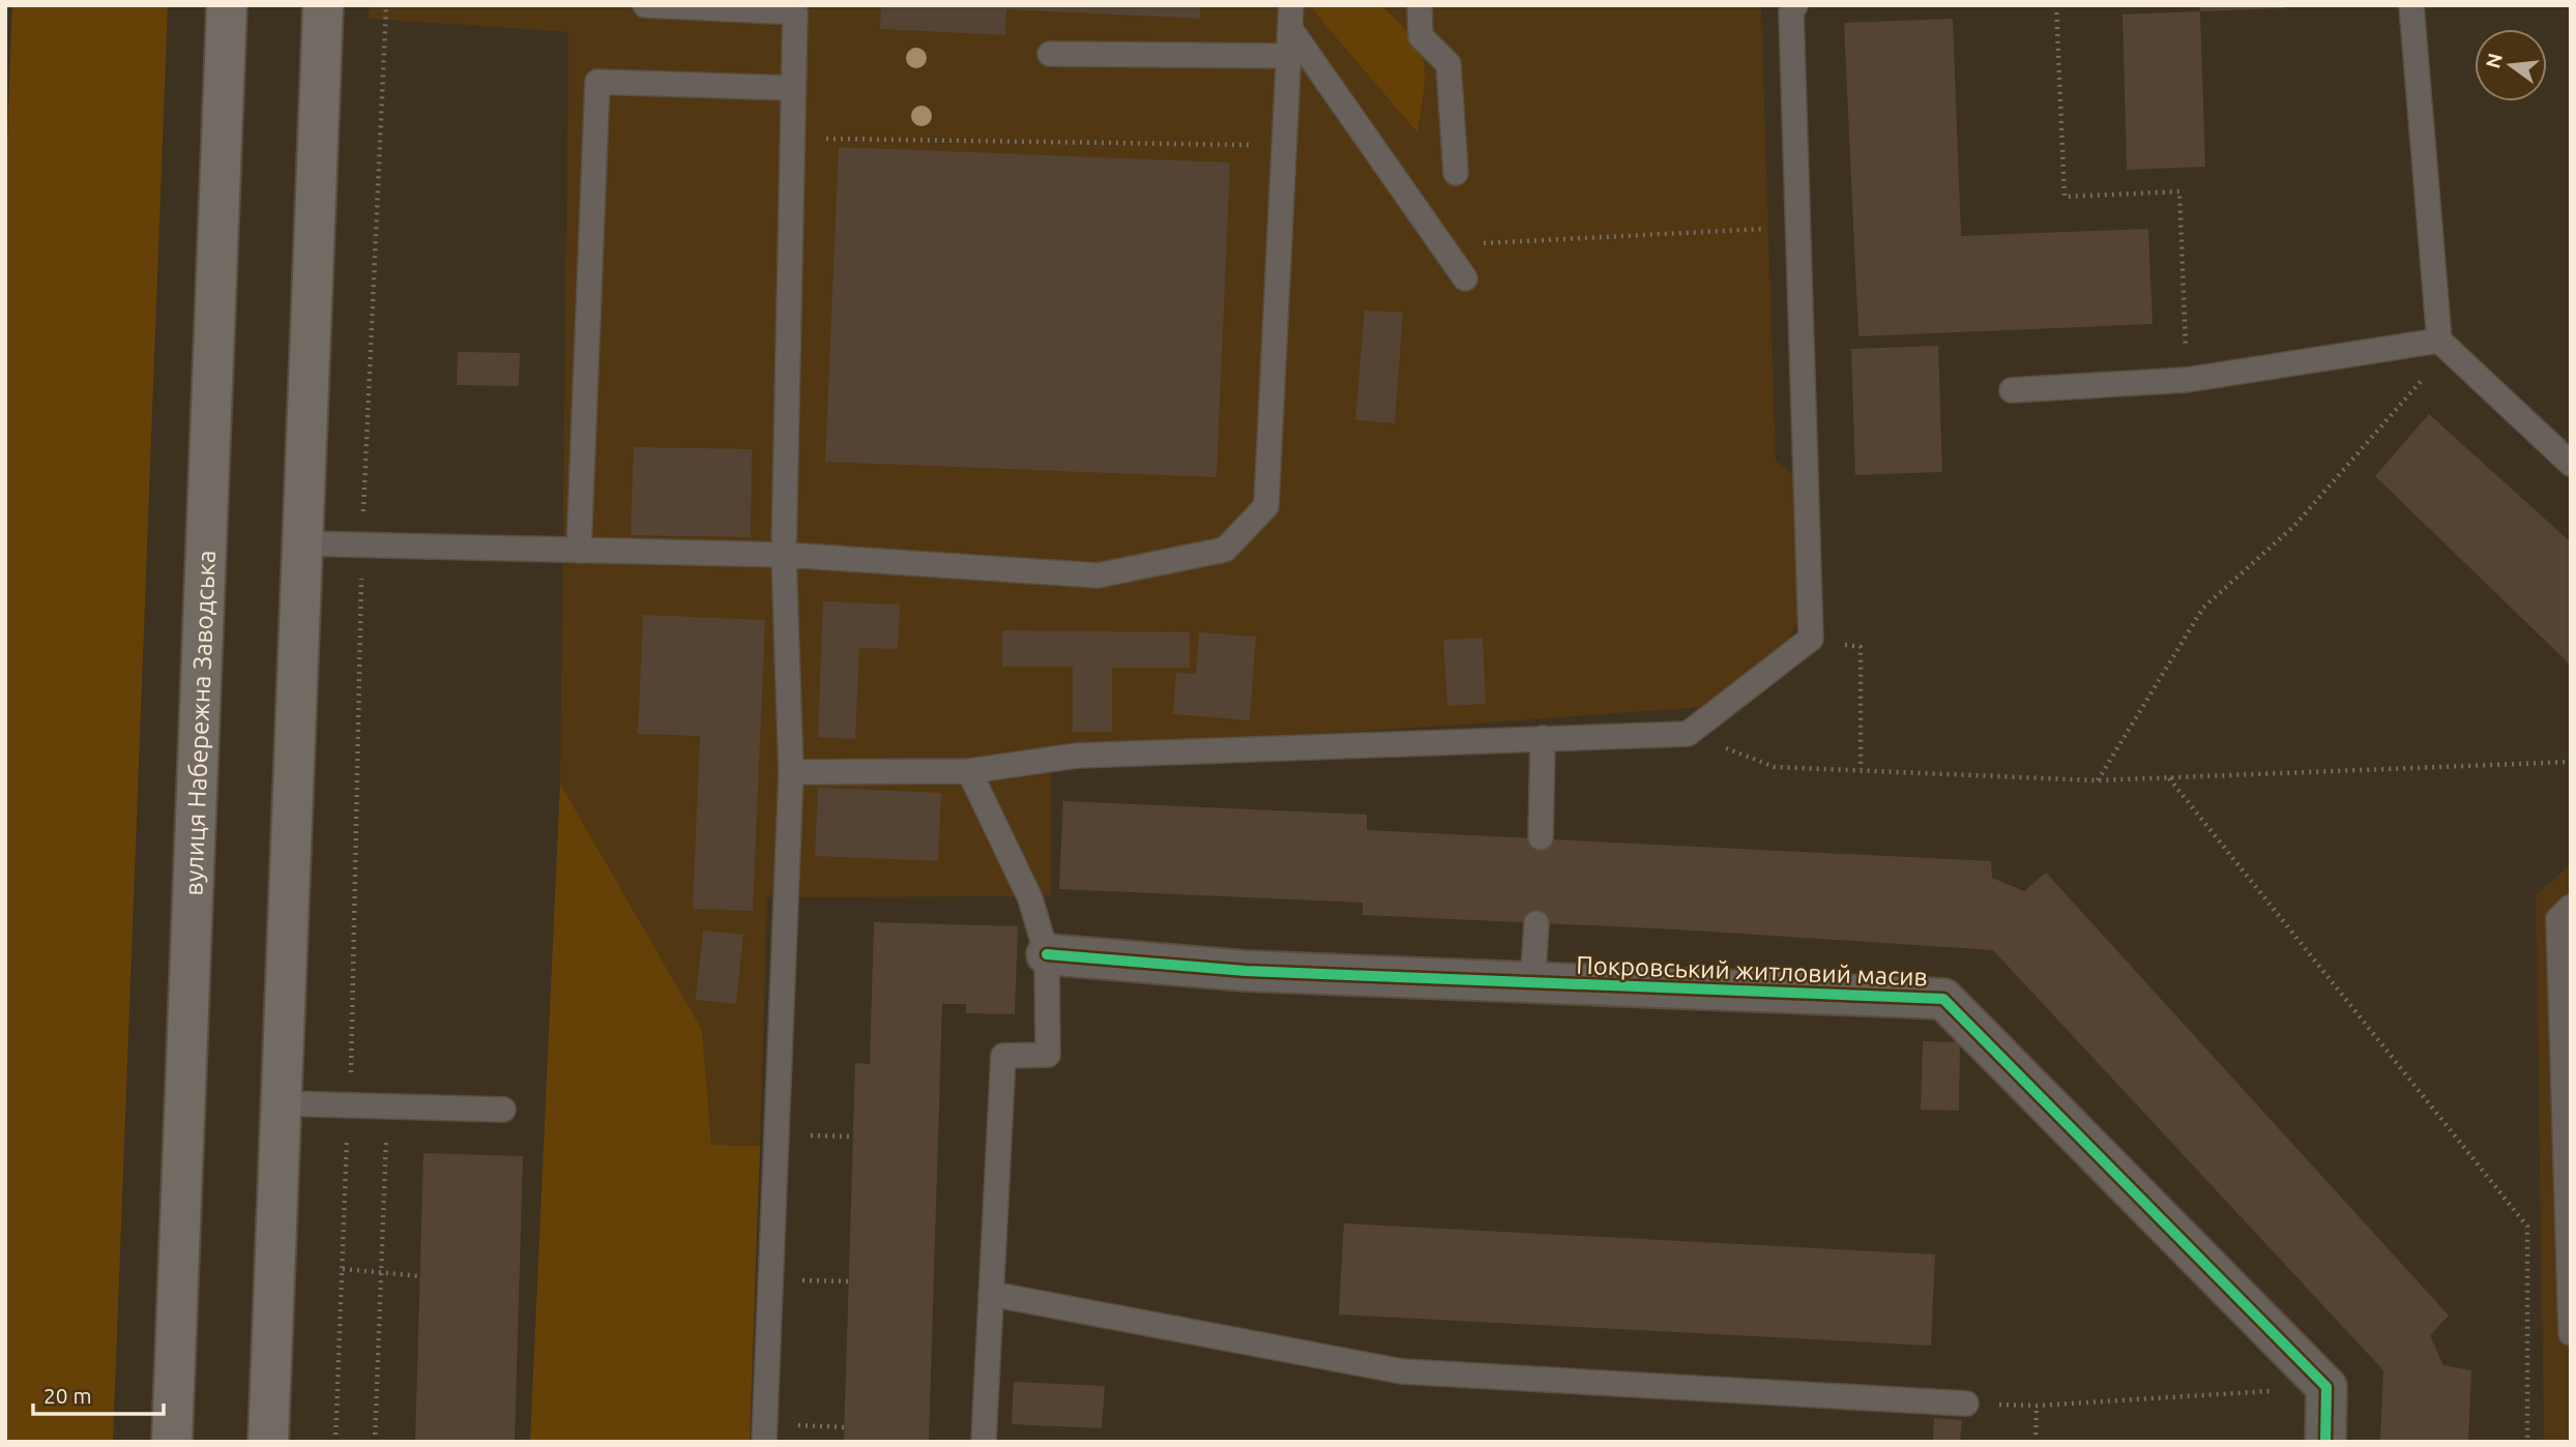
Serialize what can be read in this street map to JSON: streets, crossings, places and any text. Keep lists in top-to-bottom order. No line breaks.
{"streets":{"main road":["вулиця Набережна Заводська"],"street":["Покровський житловий масив"]},"scale_bar":"20 m","north":"left"}
